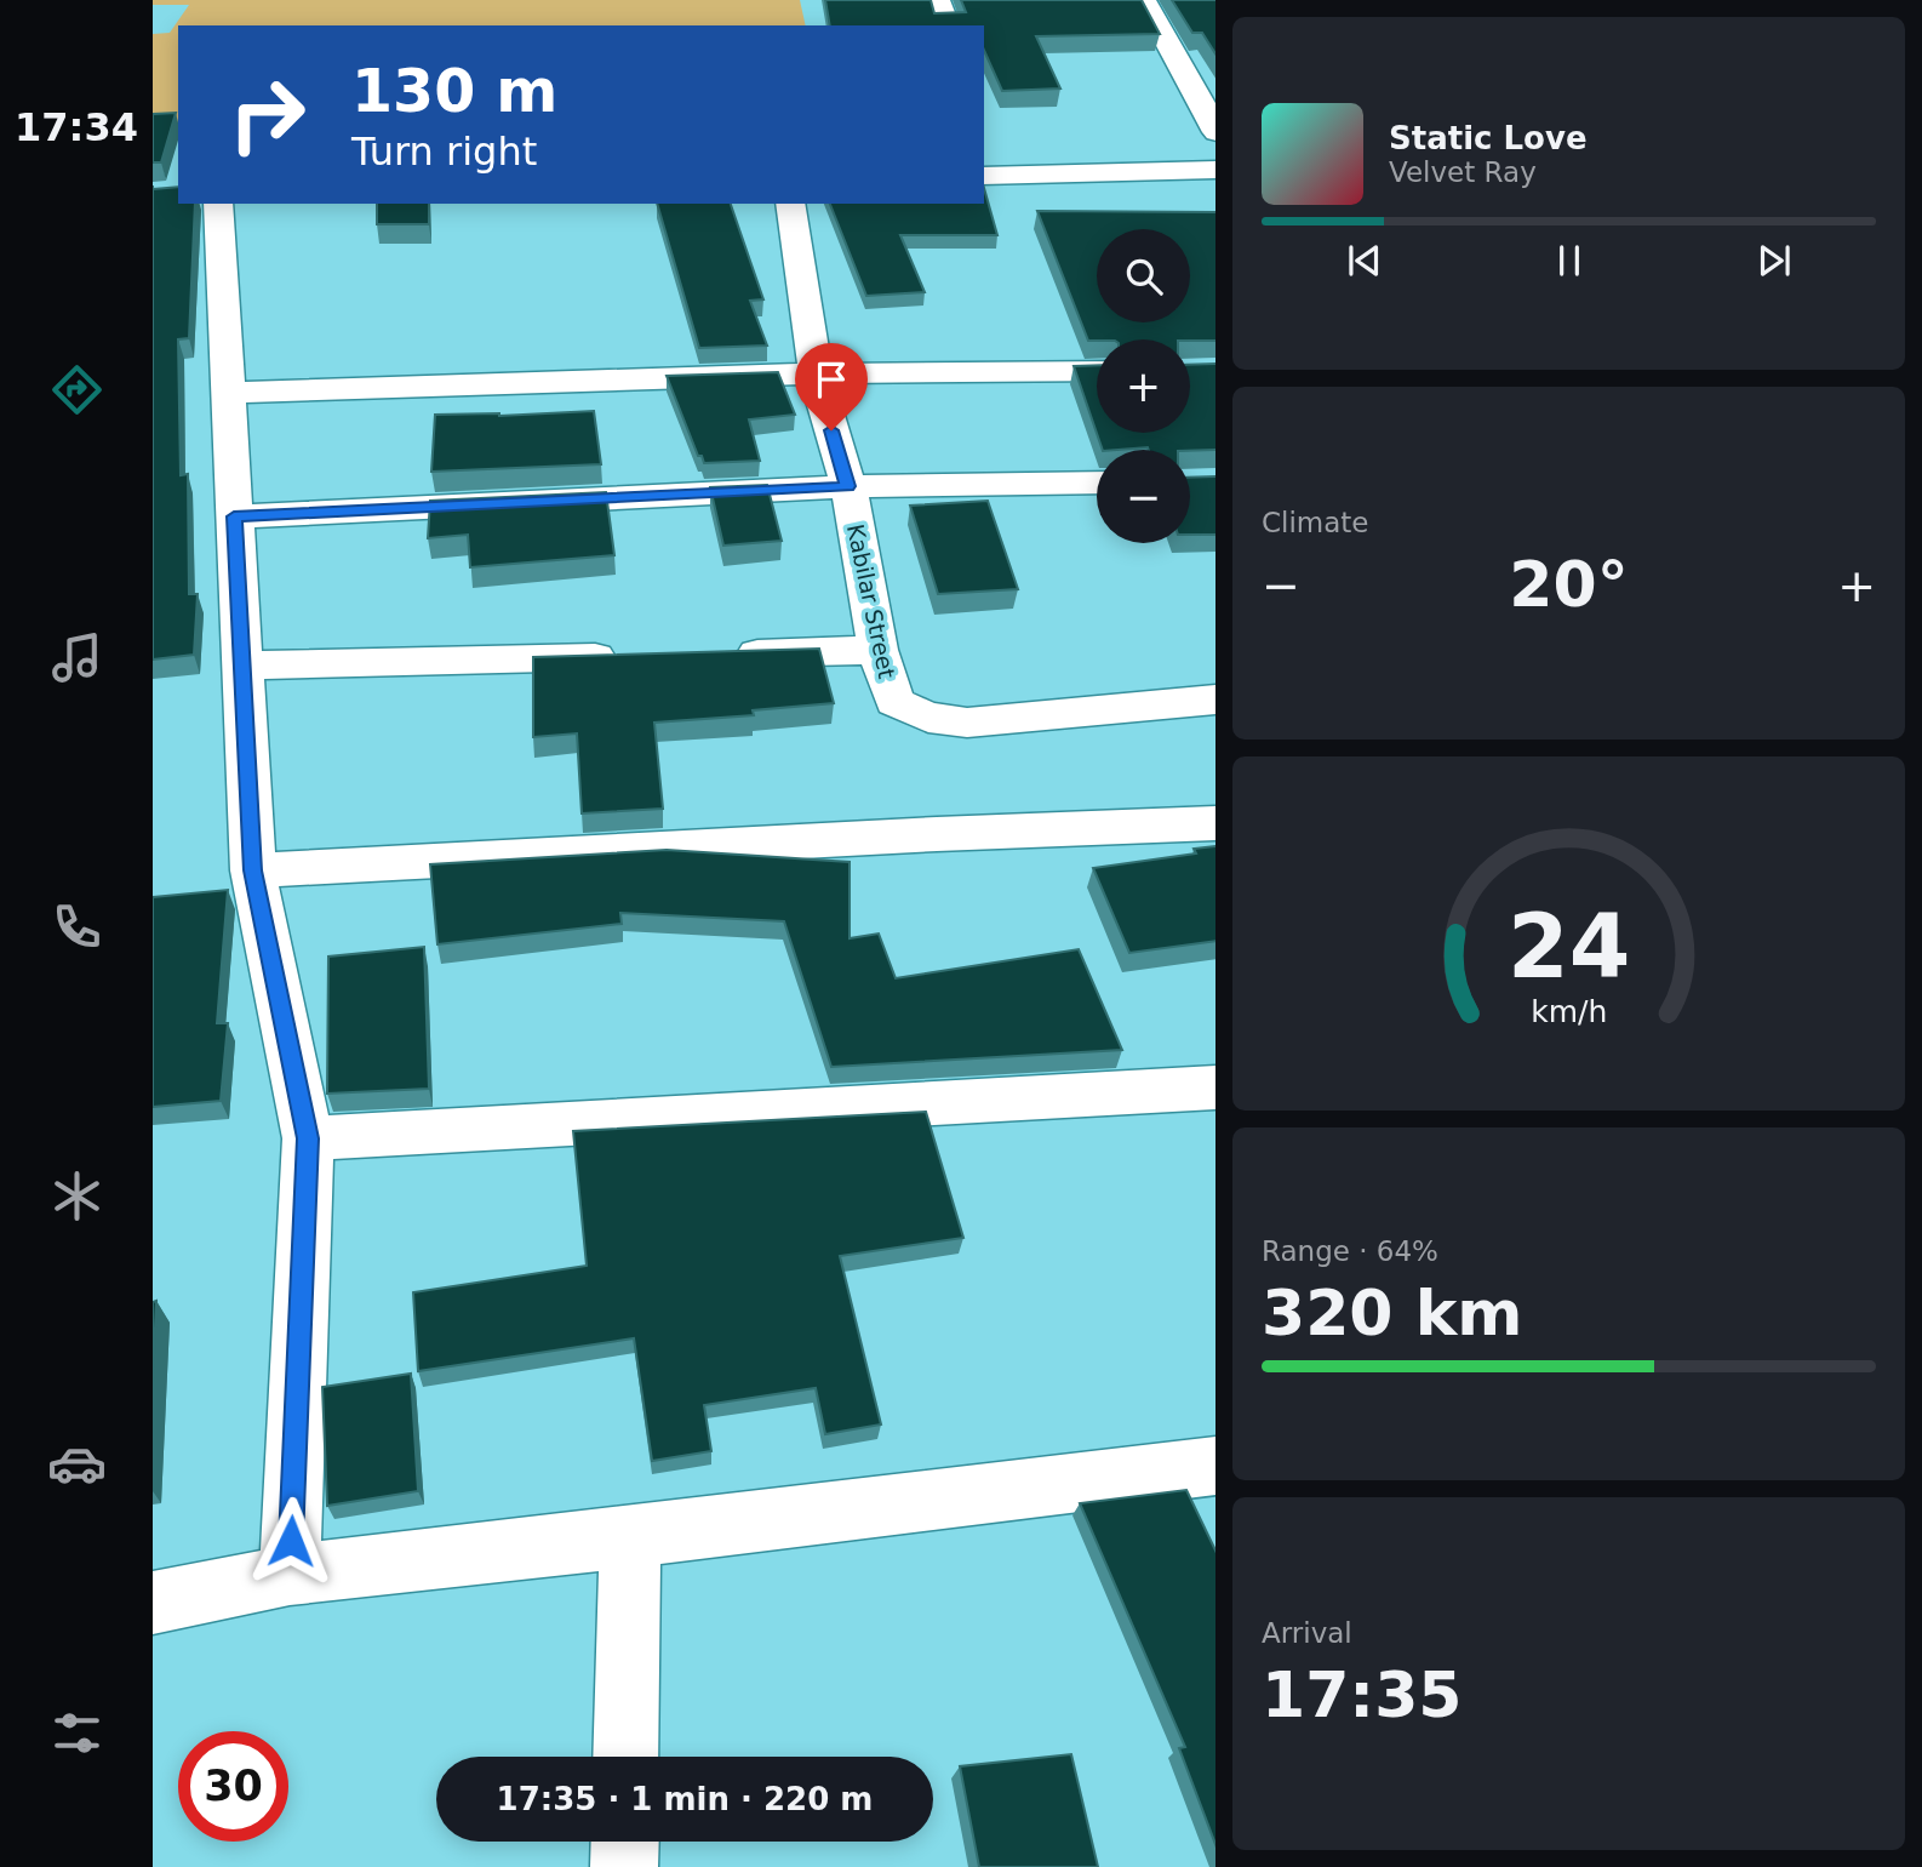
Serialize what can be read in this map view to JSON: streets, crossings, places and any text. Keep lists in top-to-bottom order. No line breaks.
{"streets":{"street":["Kabilar Street"]},"page":{"tabs":"17:34","turn":["130 m","Turn right"],"song":["Static Love","Velvet Ray"],"map_buttons":["+","−"],"tile":["Climate",["Range · 64%","320 km"],["Arrival","17:35"]],"heat":["−","20°","+"],"limit":"30","trip":"17:35 · 1 min · 220 m","gauge":["24","km/h"]}}
